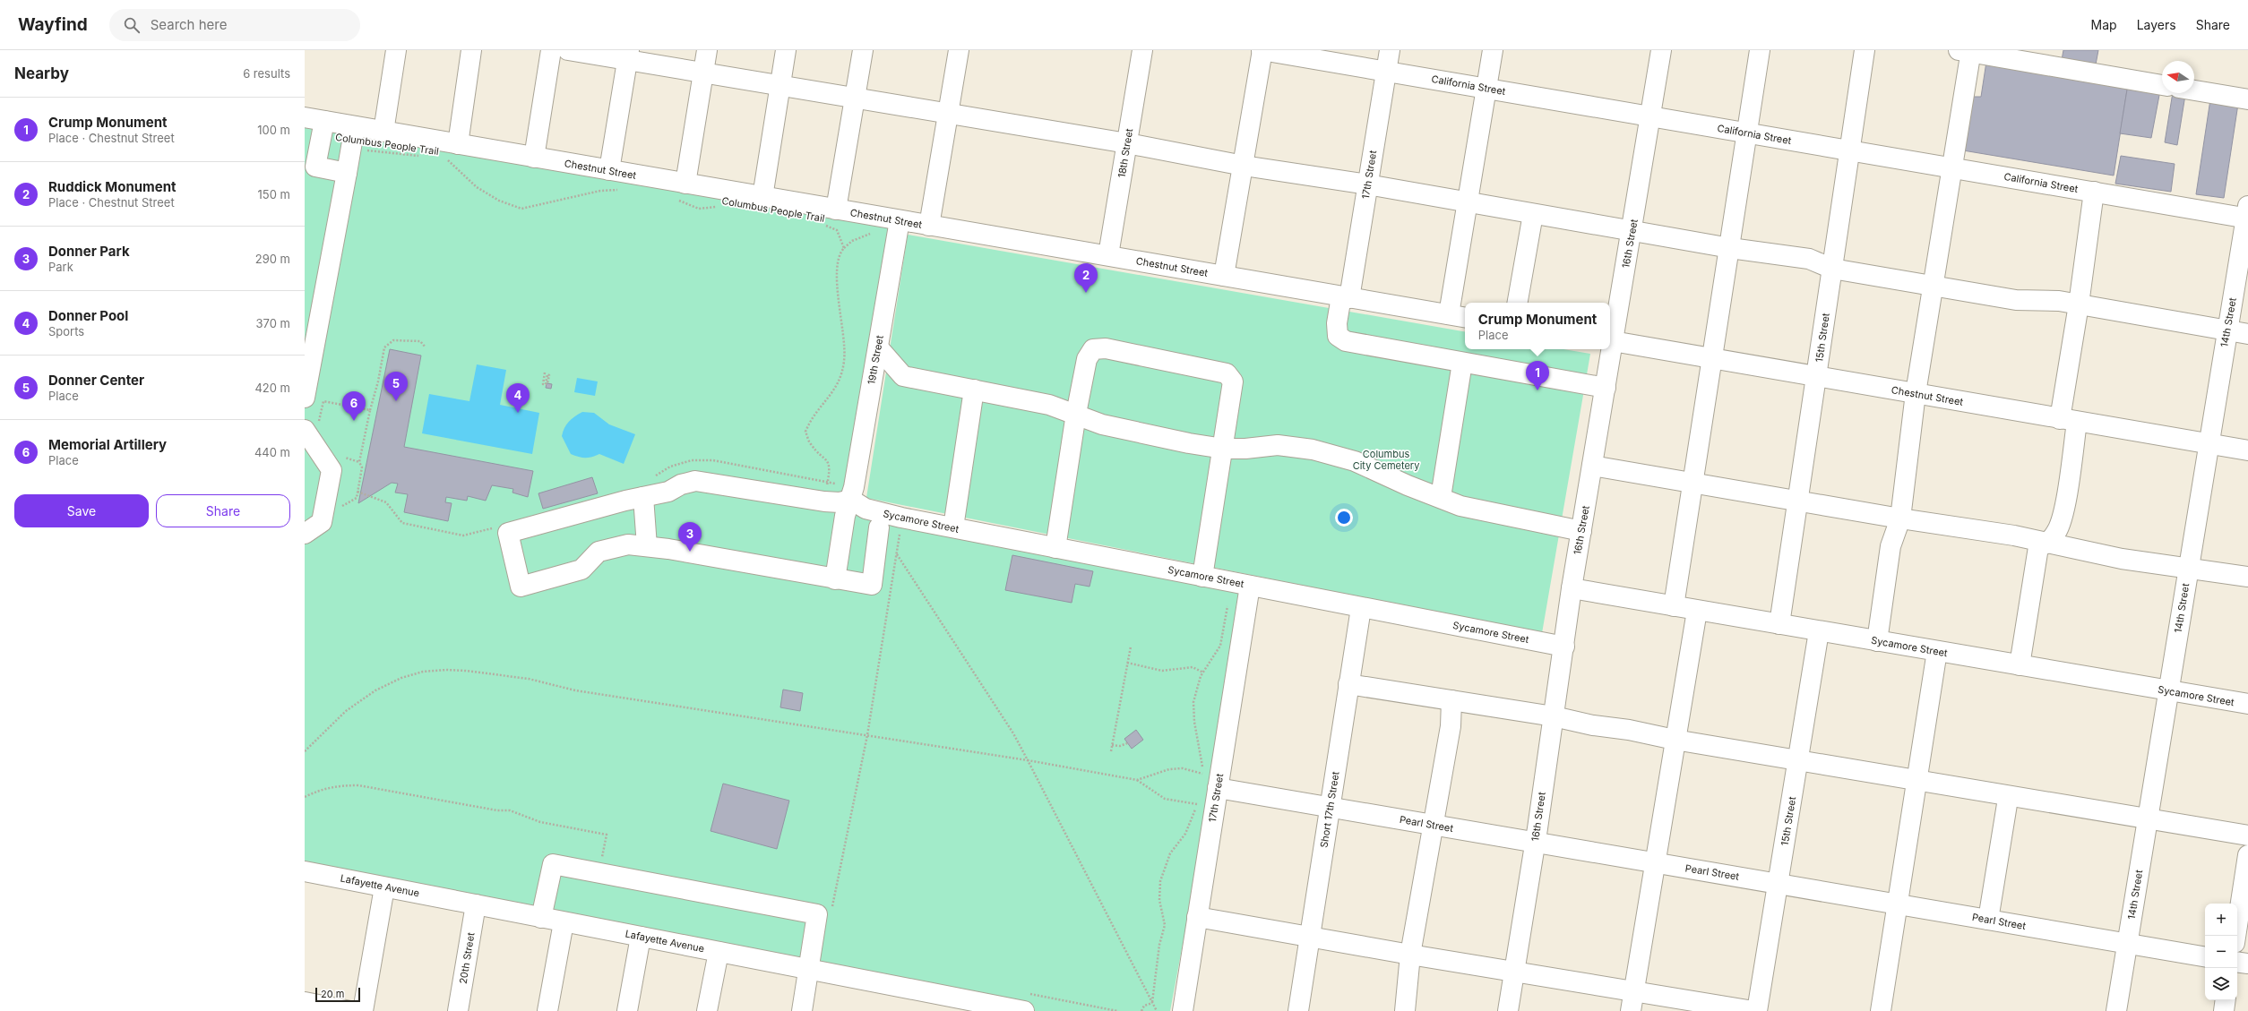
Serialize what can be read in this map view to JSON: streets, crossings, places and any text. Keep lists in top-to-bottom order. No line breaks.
{"streets":{"street":["California Street","18th Street","Chestnut Street","17th Street","16th Street","14th Street","15th Street","19th Street","Sycamore Street","Short 17th Street","Pearl Street","Lafayette Avenue","20th Street"],"path":["Columbus People Trail"]},"crossings":[["California Street","17th Street"],["California Street","16th Street"],["California Street","14th Street"],["California Street","15th Street"],["Columbus People Trail","Chestnut Street"],["18th Street","Chestnut Street"],["Chestnut Street","17th Street"],["Chestnut Street","16th Street"],["Chestnut Street","14th Street"],["Chestnut Street","15th Street"],["Chestnut Street","19th Street"],["17th Street","Sycamore Street"],["17th Street","Pearl Street"],["16th Street","Sycamore Street"],["16th Street","Pearl Street"],["14th Street","Sycamore Street"],["14th Street","Pearl Street"],["15th Street","Sycamore Street"],["15th Street","Pearl Street"],["19th Street","Sycamore Street"],["Sycamore Street","Short 17th Street"],["Short 17th Street","Pearl Street"],["Lafayette Avenue","20th Street"]],"parks":["Columbus City Cemetery"],"scale_bar":"20 m","north":"left","page":{"header":"Wayfind","search":"Search here","nav":["Map","Layers","Share"],"heading":["Nearby","6 results"],"list":[{"mark":"1","name":"Crump Monument","note":"Place · Chestnut Street","value":"100 m"},{"mark":"2","name":"Ruddick Monument","note":"Place · Chestnut Street","value":"150 m"},{"mark":"3","name":"Donner Park","note":"Park","value":"290 m"},{"mark":"4","name":"Donner Pool","note":"Sports","value":"370 m"},{"mark":"5","name":"Donner Center","note":"Place","value":"420 m"},{"mark":"6","name":"Memorial Artillery","note":"Place","value":"440 m"}],"pins":["2","1","5","4","6","3"],"popup":["Crump Monument","Place"],"buttons":["Save","Share"],"map_buttons":["+","−"],"scale":"20 m"}}
